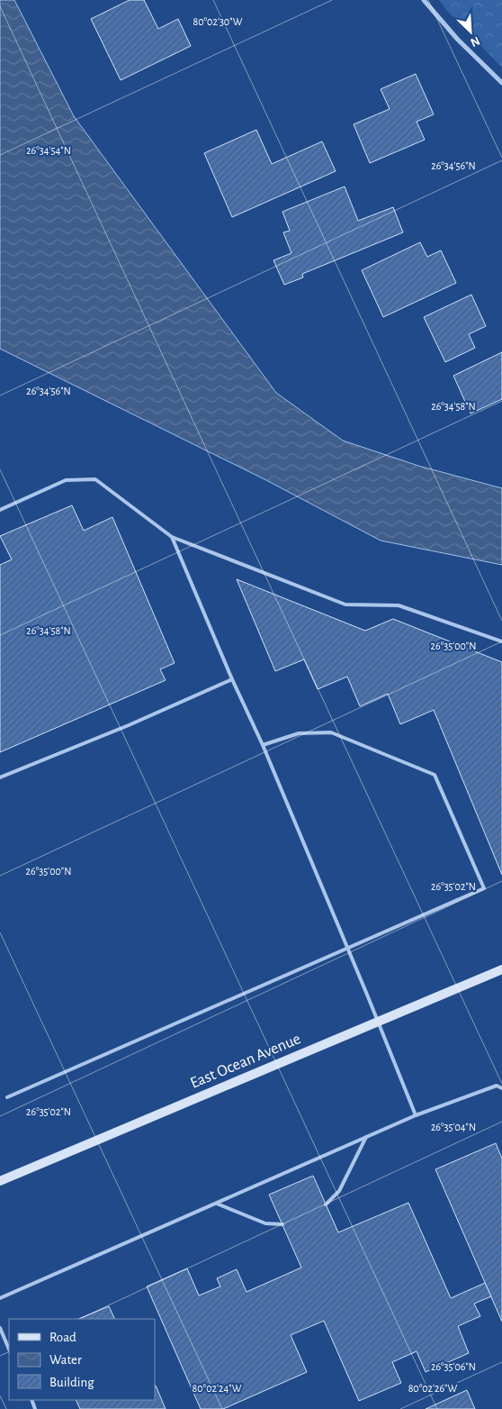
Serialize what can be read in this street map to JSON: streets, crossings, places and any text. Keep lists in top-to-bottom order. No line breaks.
{"streets":{"main road":["East Ocean Avenue"]},"legend":["Road","Water","Building"],"north":"bottom right","coordinates":["80°02'30\"W","26°34'54\"N","26°34'56\"N","26°34'58\"N","26°35'00\"N","26°35'02\"N","26°35'04\"N","26°35'06\"N","80°02'24\"W","80°02'26\"W"]}
